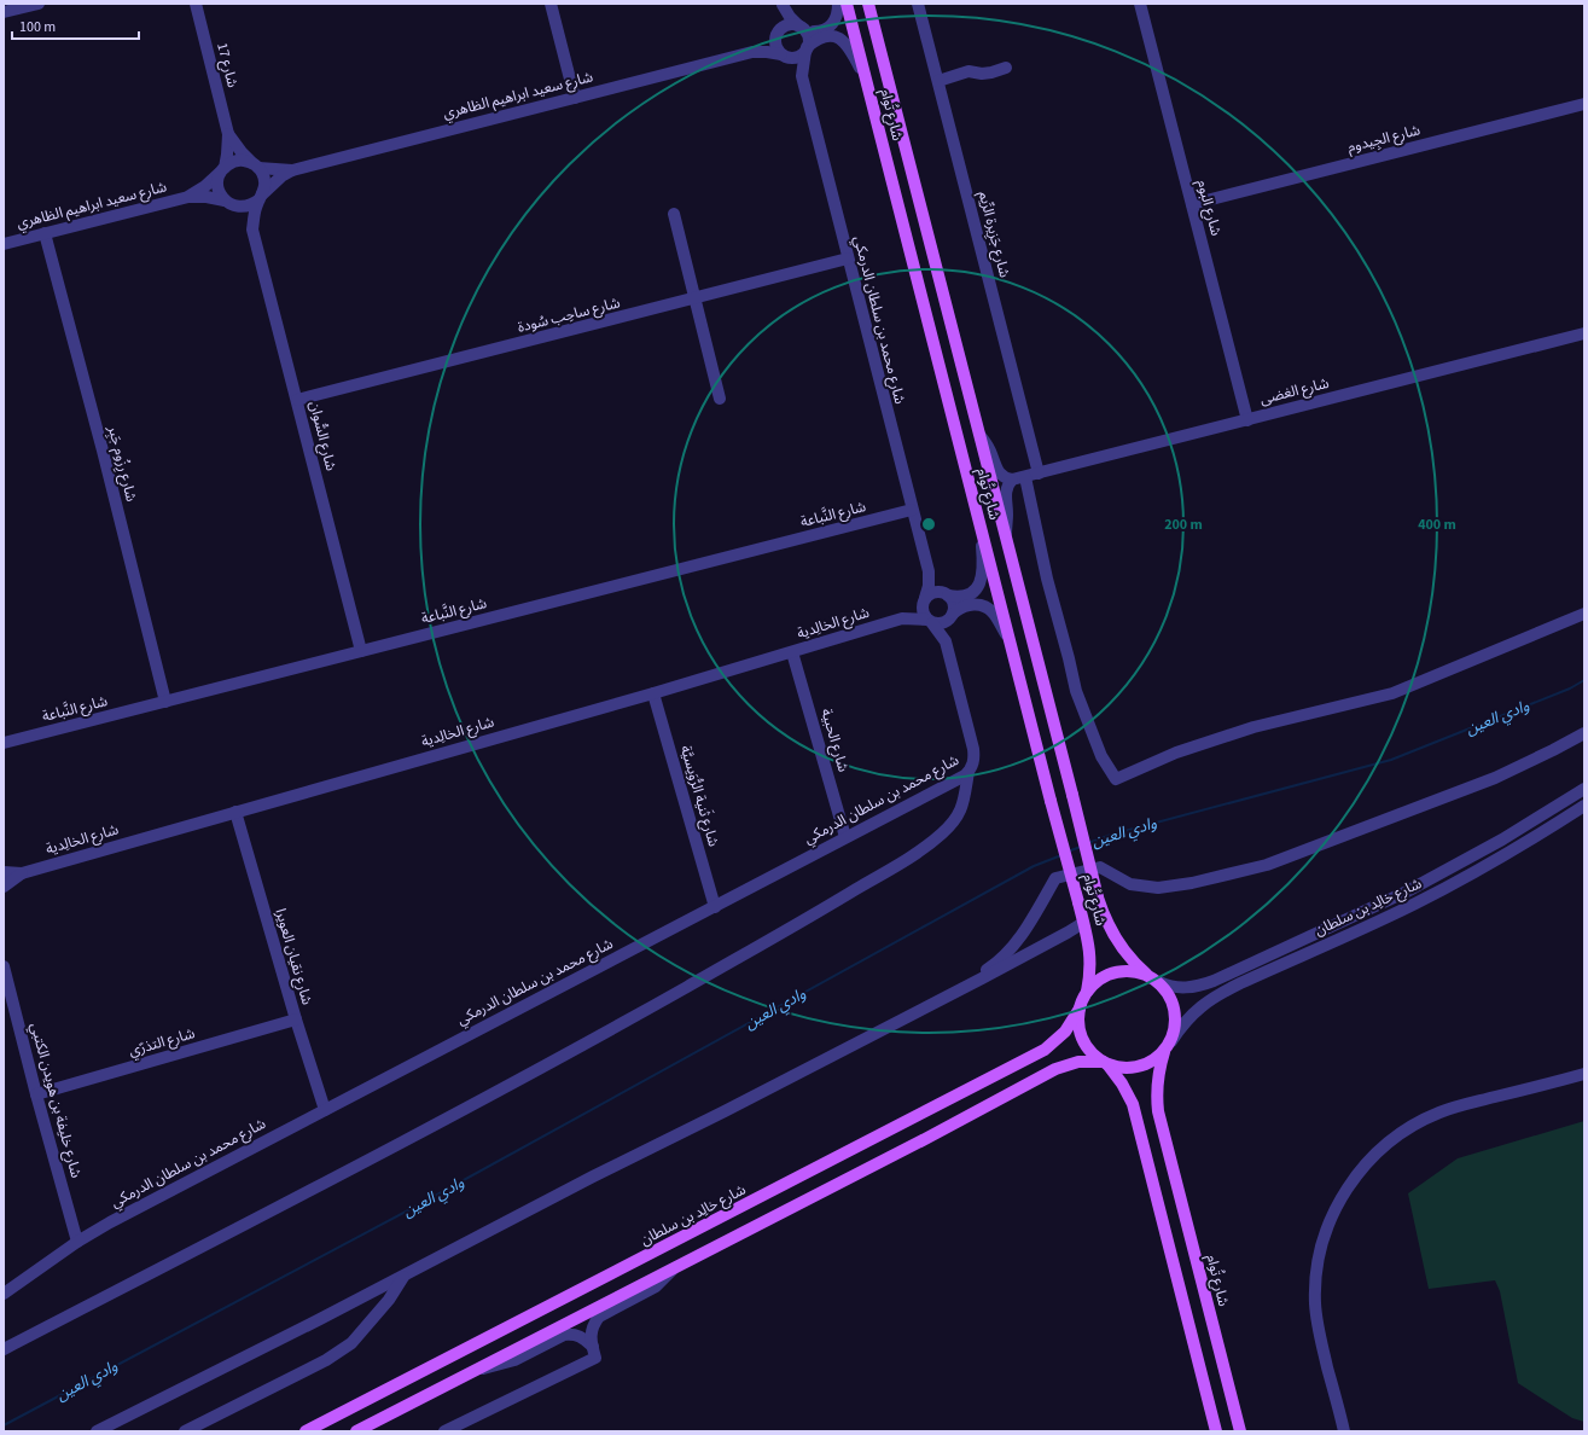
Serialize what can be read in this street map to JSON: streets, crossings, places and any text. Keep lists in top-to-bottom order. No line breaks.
{"streets":{"main road":["شارع تُوام","شارع خالِد بن سلطان"],"street":["شارع 17","شارع سعيد ابراهيم الظاهري","شارع الجِيدوم","شارع البوم","شارع جَزِيرة الرِّيم","شارع ساحِب سُودة","شارع محمد بن سلطان الدرمكي","شارع الغضى","شارع السُّوان","شارع رِزُوم جَبِر","شارع النَّباعة","شارع الخالِدية","شارع الحبية","شارع ثَنية الرُّوَيسيَّة","شارع نقيان العويرا","شارع التذرّي","شارع خليفة بن هويدن الكتبي"]},"crossings":[["شارع 17","شارع سعيد ابراهيم الظاهري"],["شارع 17","شارع السُّوان"],["شارع سعيد ابراهيم الظاهري","شارع محمد بن سلطان الدرمكي"],["شارع سعيد ابراهيم الظاهري","شارع السُّوان"],["شارع سعيد ابراهيم الظاهري","شارع رِزُوم جَبِر"],["شارع تُوام","شارع خالِد بن سلطان"],["شارع الجِيدوم","شارع البوم"],["شارع البوم","شارع الغضى"],["شارع جَزِيرة الرِّيم","شارع الغضى"],["شارع ساحِب سُودة","شارع محمد بن سلطان الدرمكي"],["شارع ساحِب سُودة","شارع السُّوان"],["شارع محمد بن سلطان الدرمكي","شارع النَّباعة"],["شارع محمد بن سلطان الدرمكي","شارع الخالِدية"],["شارع محمد بن سلطان الدرمكي","شارع الحبية"],["شارع محمد بن سلطان الدرمكي","شارع ثَنية الرُّوَيسيَّة"],["شارع محمد بن سلطان الدرمكي","شارع نقيان العويرا"],["شارع محمد بن سلطان الدرمكي","شارع خليفة بن هويدن الكتبي"],["شارع السُّوان","شارع النَّباعة"],["شارع رِزُوم جَبِر","شارع النَّباعة"],["شارع الخالِدية","شارع الحبية"],["شارع الخالِدية","شارع ثَنية الرُّوَيسيَّة"],["شارع الخالِدية","شارع نقيان العويرا"],["شارع نقيان العويرا","شارع التذرّي"],["شارع التذرّي","شارع خليفة بن هويدن الكتبي"]],"water":["وادي العين"],"scale_bar":"100 m","rings":["200 m","400 m"]}
